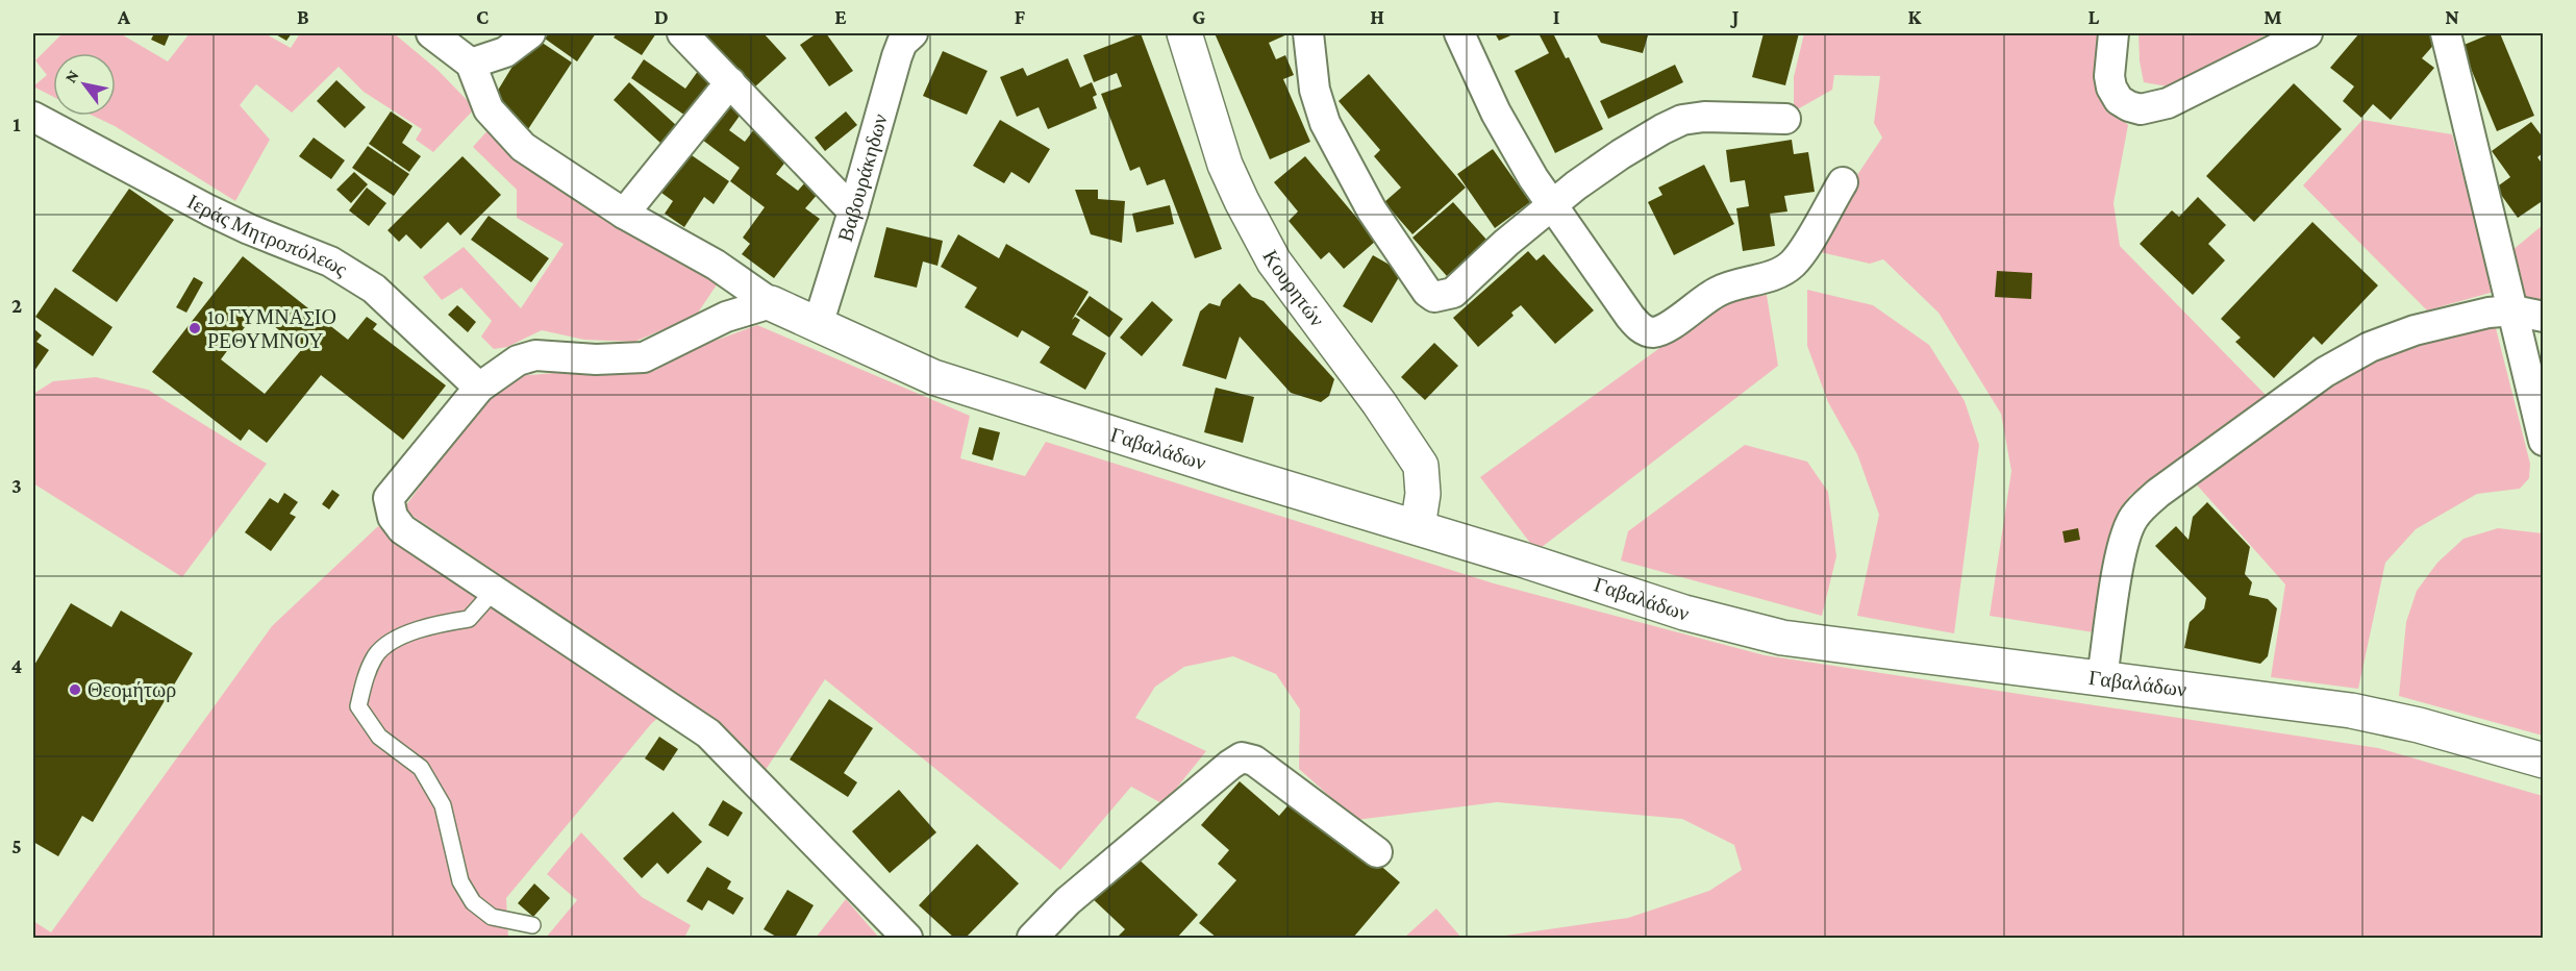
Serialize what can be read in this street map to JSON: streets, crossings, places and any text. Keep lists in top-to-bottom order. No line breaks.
{"streets":{"street":["Βαβουράκηδων","Ιεράς Μητροπόλεως","Κουρητών","Γαβαλάδων"]},"crossings":[["Βαβουράκηδων","Γαβαλάδων"],["Κουρητών","Γαβαλάδων"]],"places":["1ο ΓΥΜΝΑΣΙΟ ΡΕΘΥΜΝΟΥ","Θεομήτωρ"],"north":"top left","grid":{"columns":["A","B","C","D","E","F","G","H","I","J","K","L","M","N"],"rows":["1","2","3","4","5"]}}
